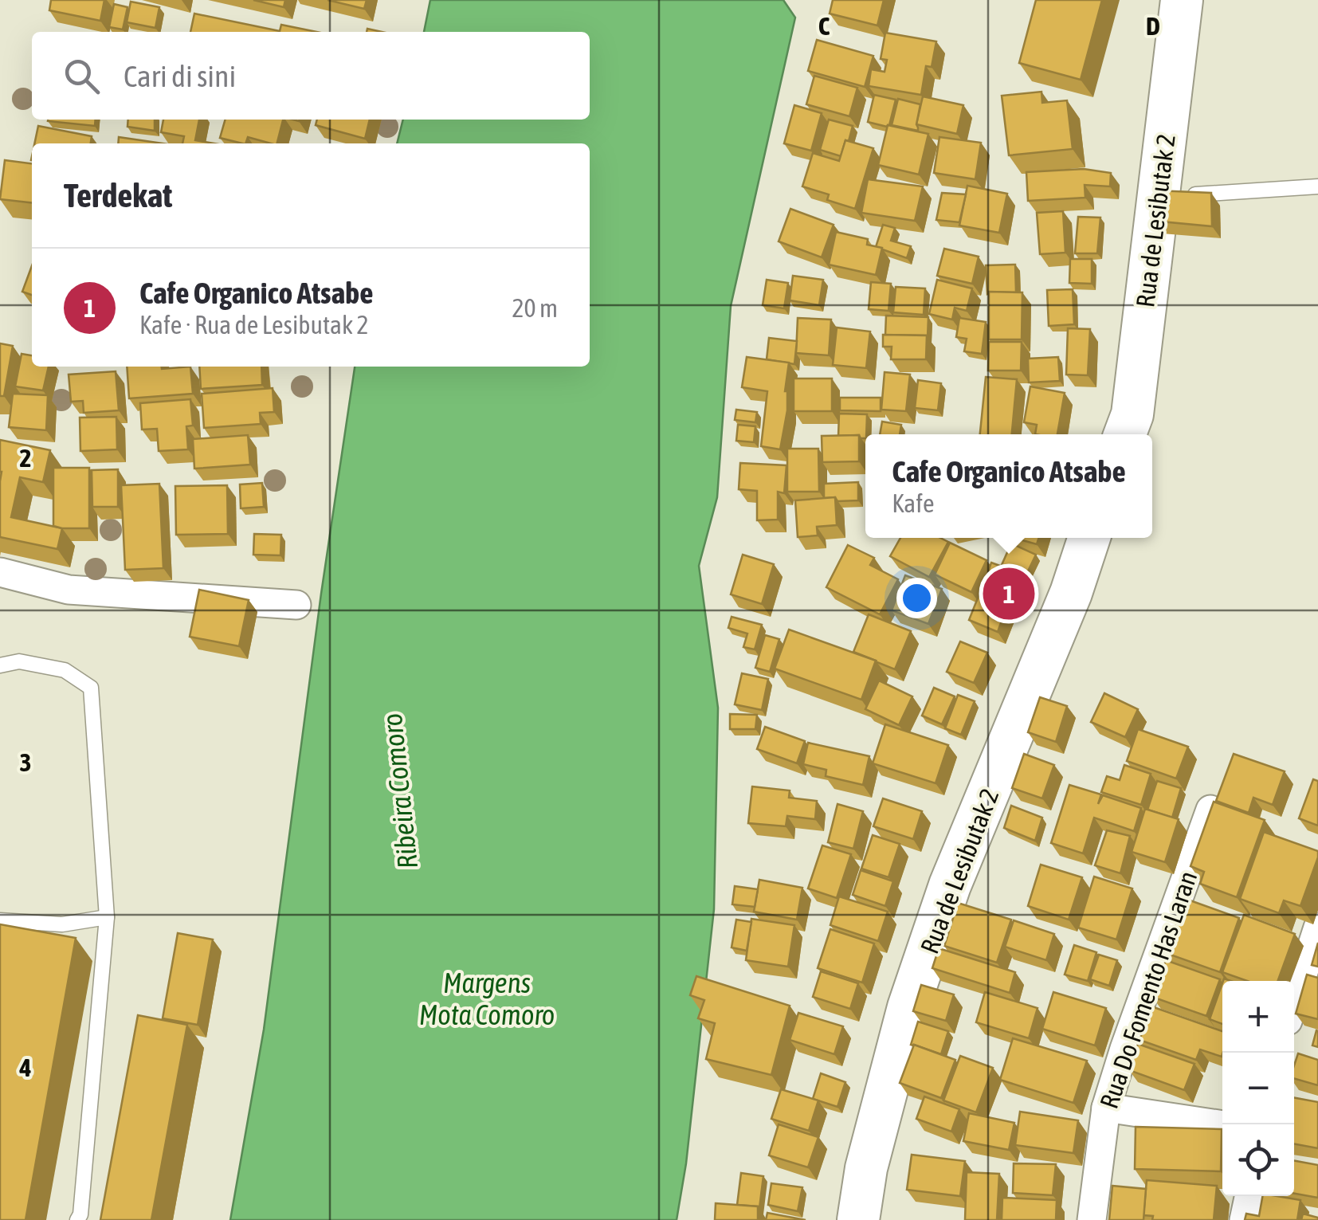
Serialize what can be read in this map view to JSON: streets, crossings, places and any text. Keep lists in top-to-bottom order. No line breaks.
{"streets":{"main road":["Rua de Lesibutak 2"],"street":["Rua Do Fomento Has Laran"]},"water":["Ribeira Comoro","Margens Mota Comoro"],"page":{"search":"Cari di sini","heading":"Terdekat","list":[{"mark":"1","name":"Cafe Organico Atsabe","note":"Kafe · Rua de Lesibutak 2","value":"20 m"}],"popup":["Cafe Organico Atsabe","Kafe"],"pins":"1","map_buttons":["+","−"]},"grid":{"columns":["C","D"],"rows":["2","3","4"]}}
